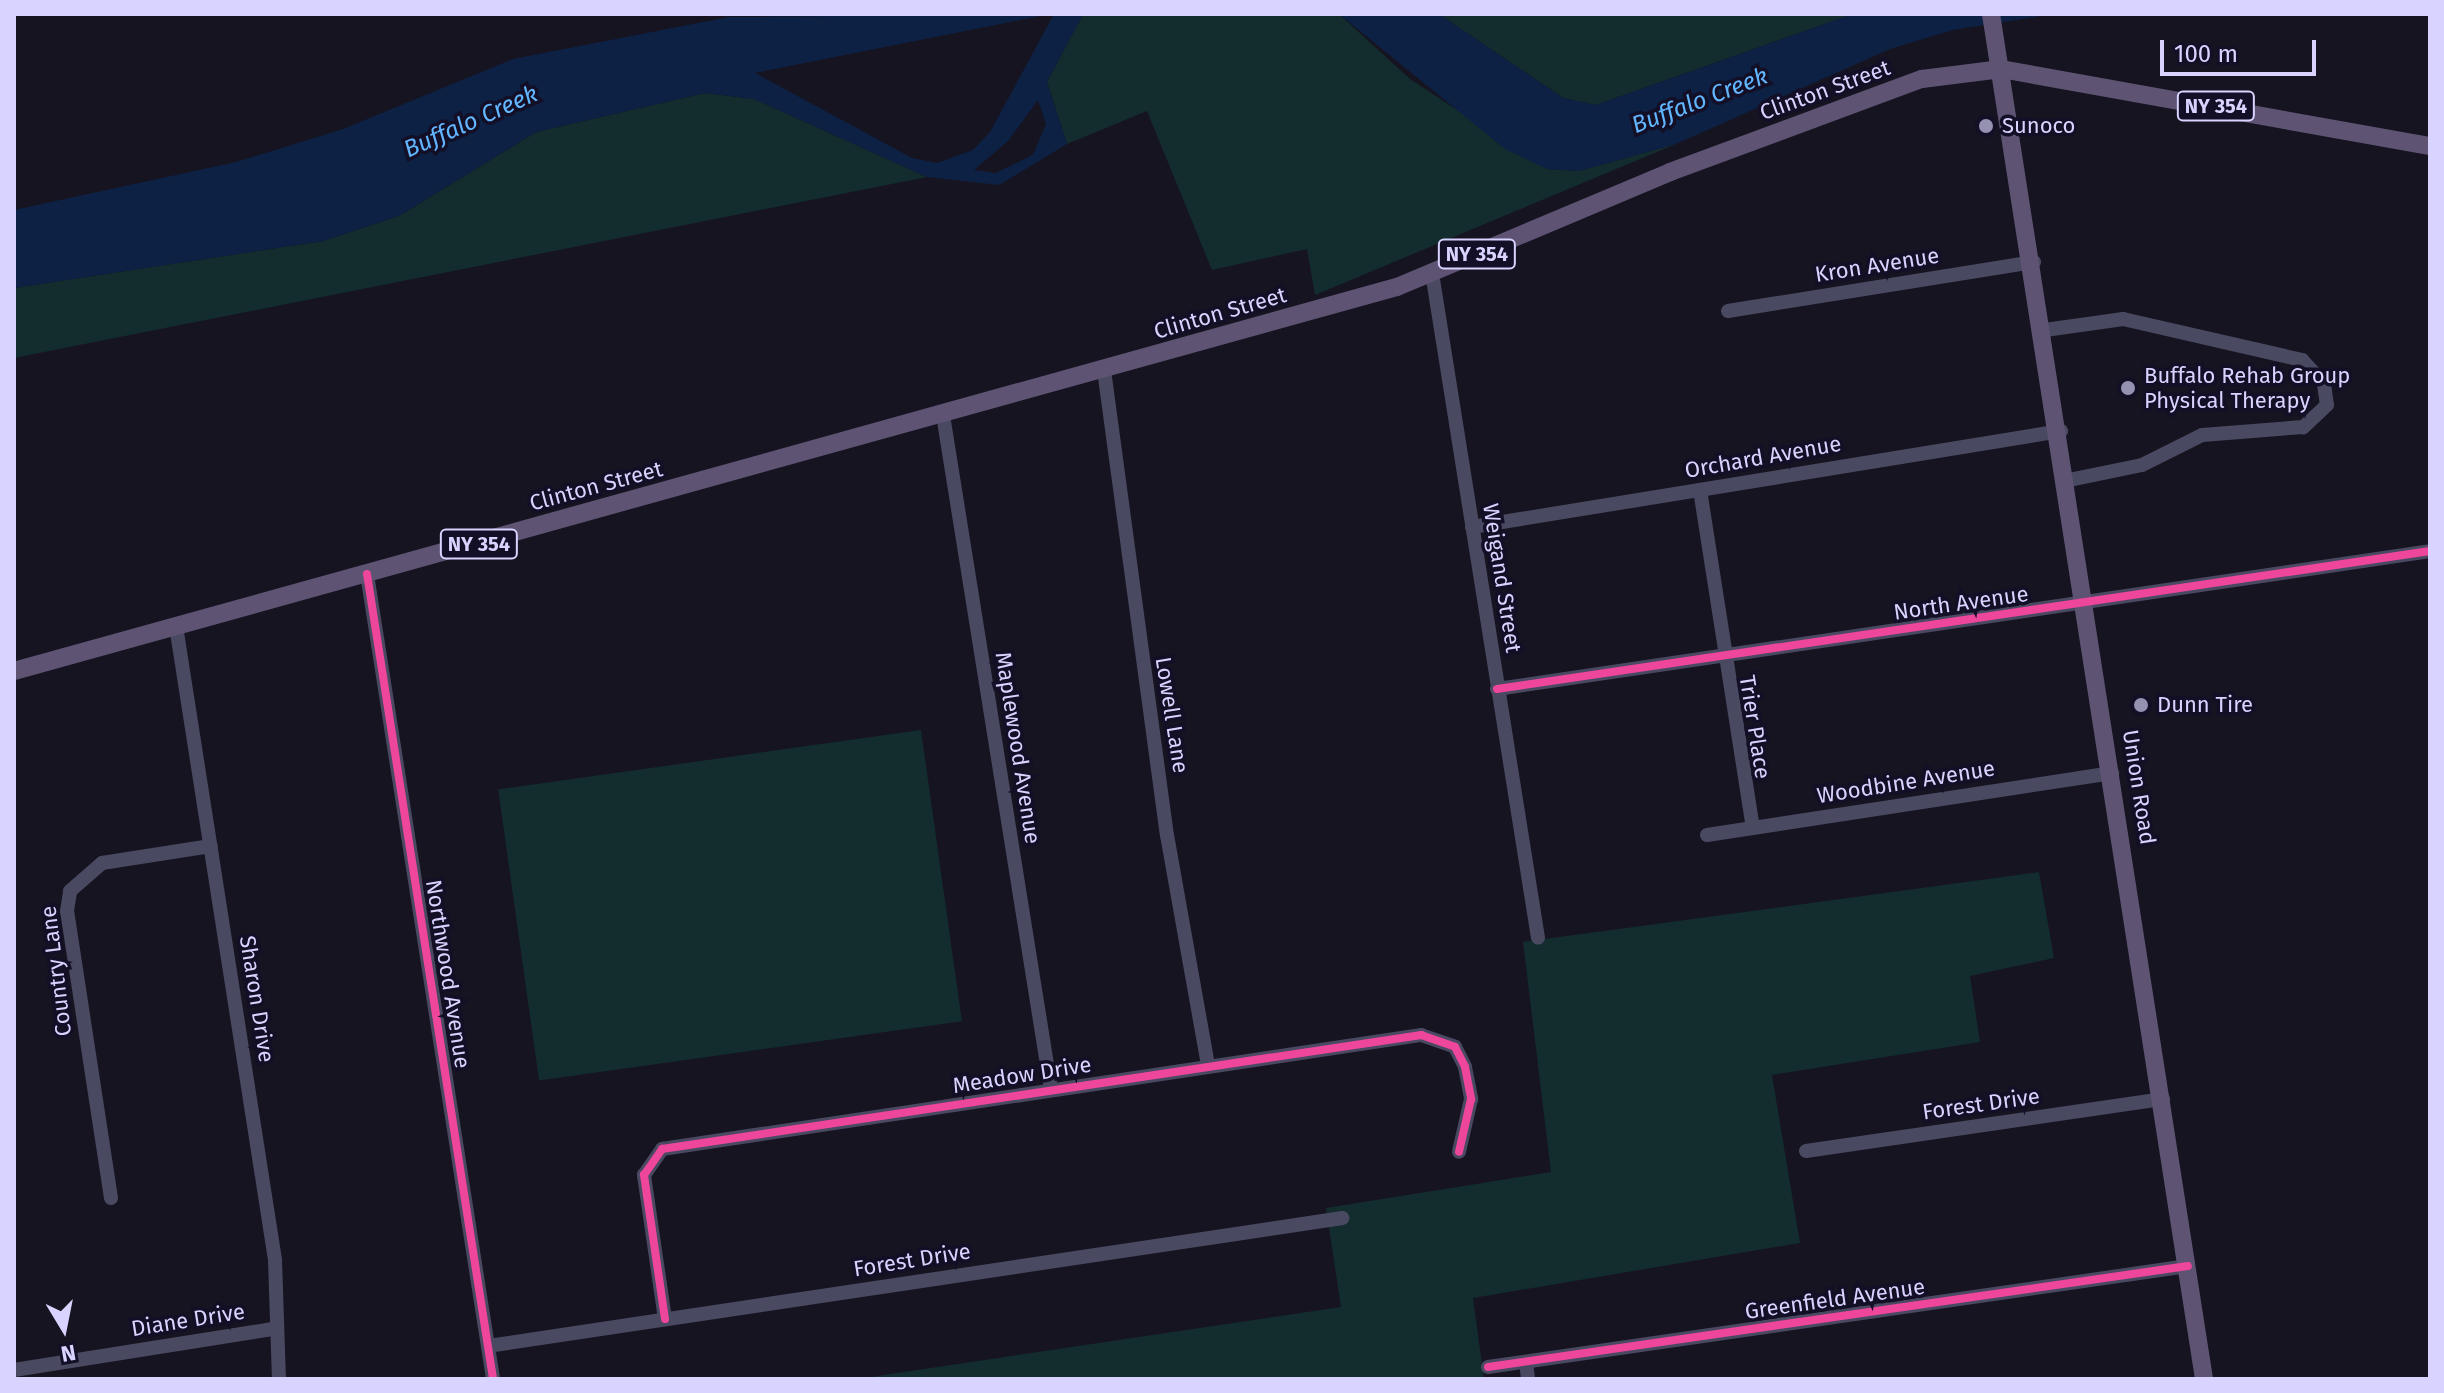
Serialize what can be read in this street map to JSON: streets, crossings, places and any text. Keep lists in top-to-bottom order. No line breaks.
{"streets":{"main road":["Clinton Street","NY 354","Union Road"],"street":["Kron Avenue","Orchard Avenue","Weigand Street","North Avenue","Lowell Lane","Trier Place","Maplewood Avenue","Woodbine Avenue","Country Lane","Northwood Avenue","Sharon Drive","Meadow Drive","Forest Drive","Greenfield Avenue","Diane Drive"]},"crossings":[["Clinton Street","Weigand Street"],["Clinton Street","Lowell Lane"],["Clinton Street","Maplewood Avenue"],["Clinton Street","Union Road"],["Clinton Street","Northwood Avenue"],["Clinton Street","Sharon Drive"],["Kron Avenue","Union Road"],["Orchard Avenue","Weigand Street"],["Orchard Avenue","Trier Place"],["Orchard Avenue","Union Road"],["Weigand Street","North Avenue"],["North Avenue","Trier Place"],["North Avenue","Union Road"],["Lowell Lane","Meadow Drive"],["Trier Place","Woodbine Avenue"],["Maplewood Avenue","Meadow Drive"],["Woodbine Avenue","Union Road"],["Union Road","Forest Drive"],["Union Road","Greenfield Avenue"],["Country Lane","Sharon Drive"],["Northwood Avenue","Forest Drive"],["Sharon Drive","Diane Drive"],["Meadow Drive","Forest Drive"]],"water":["Buffalo Creek"],"places":["Sunoco","Buffalo Rehab Group Physical Therapy","Dunn Tire"],"scale_bar":"100 m","north":"bottom"}
